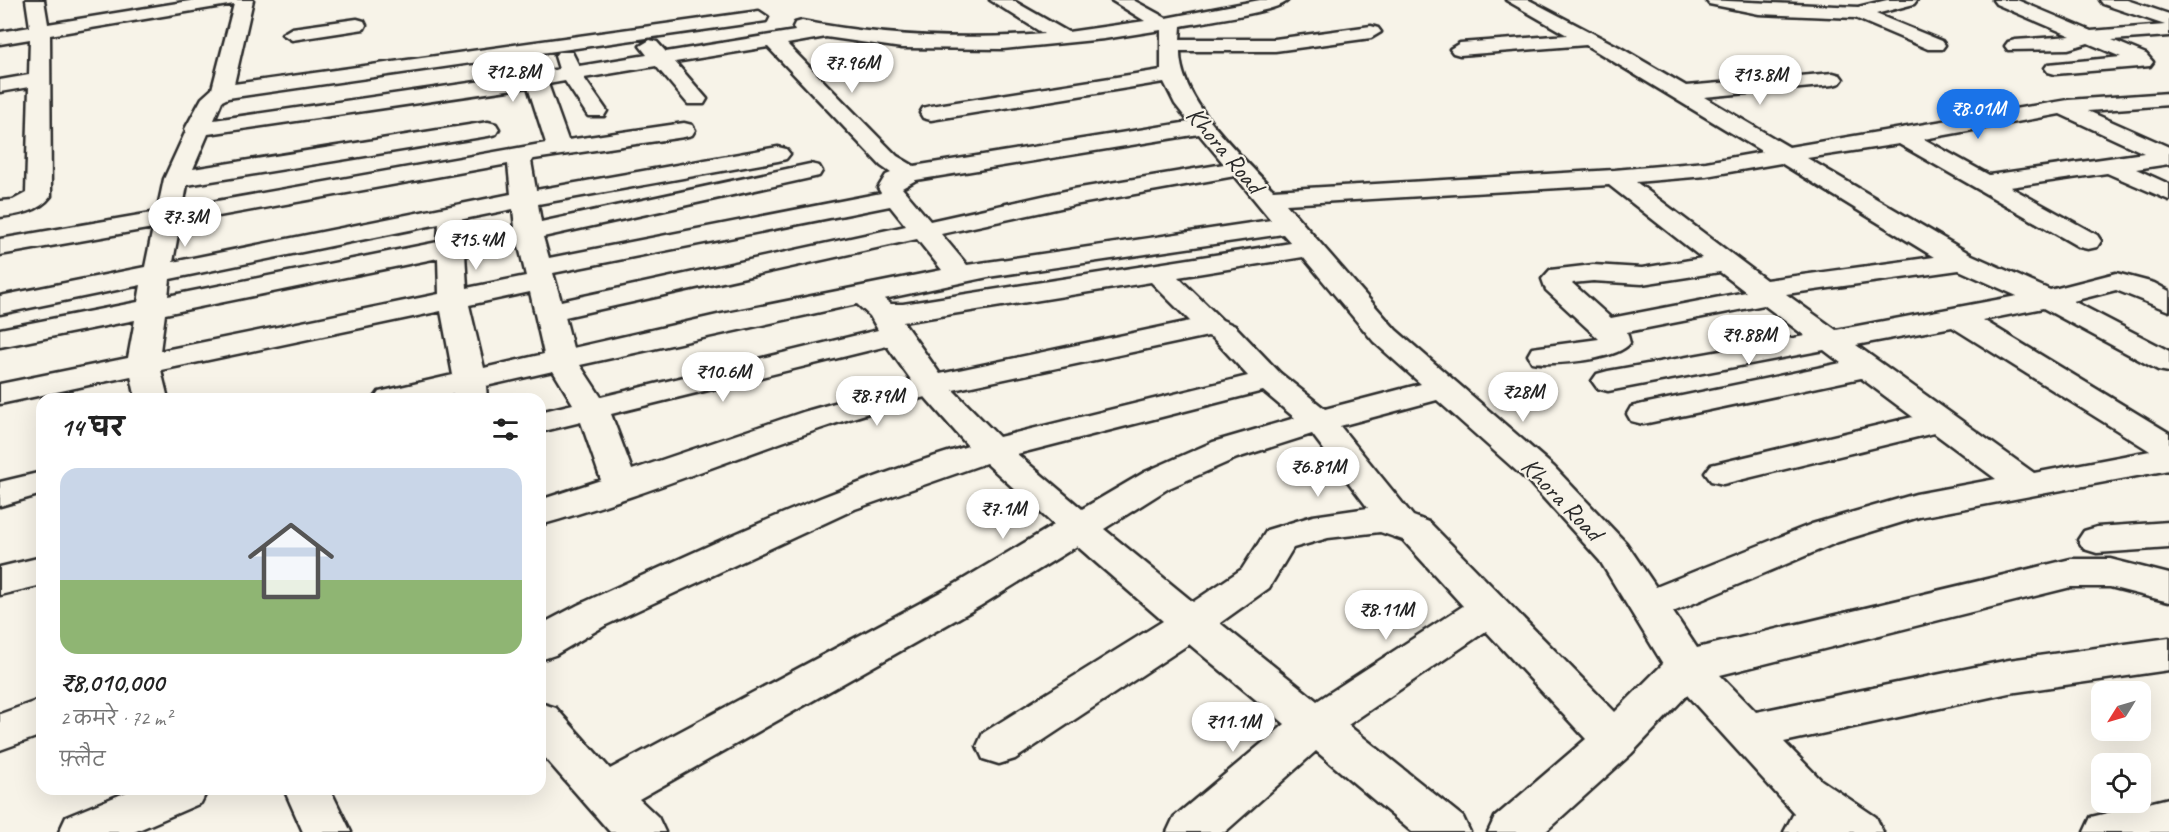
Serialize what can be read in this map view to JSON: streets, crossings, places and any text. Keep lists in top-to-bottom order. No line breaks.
{"streets":{"street":["Khora Road"]},"north":"bottom left","page":{"price":["₹7.96M","₹12.8M","₹13.8M","₹8.01M","₹7.3M","₹15.4M","₹9.88M","₹10.6M","₹28M","₹8.79M","₹6.81M","₹7.1M","₹8.11M","₹11.1M"],"heading":"14 घर","list":[{"name":"₹8,010,000","note":"2 कमरे · 72 m² · फ़्लैट"}]}}
